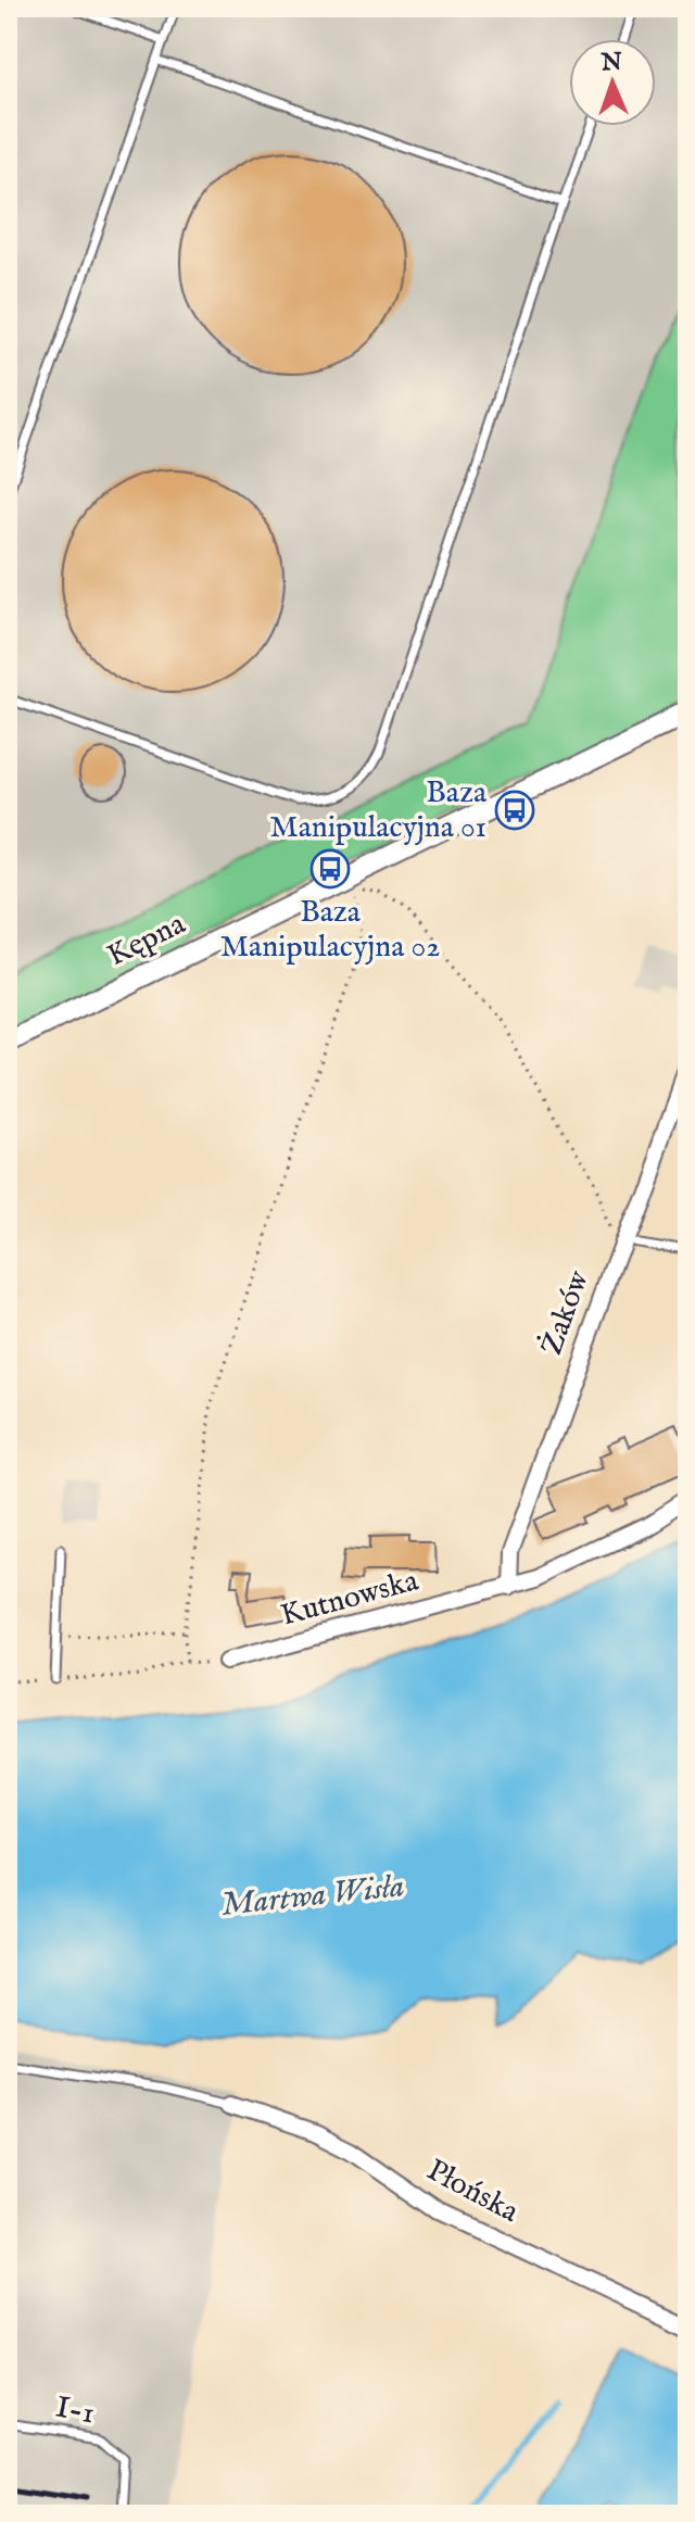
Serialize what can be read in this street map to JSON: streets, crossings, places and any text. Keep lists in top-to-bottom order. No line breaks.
{"streets":{"street":["Kępna","Żaków","Kutnowska","Płońska"],"lane":["I-1"]},"crossings":[["Żaków","Kutnowska"]],"water":["Martwa Wisła"],"places":{"bus stop":["Baza Manipulacyjna 01","Baza Manipulacyjna 02"]},"north":"top"}
